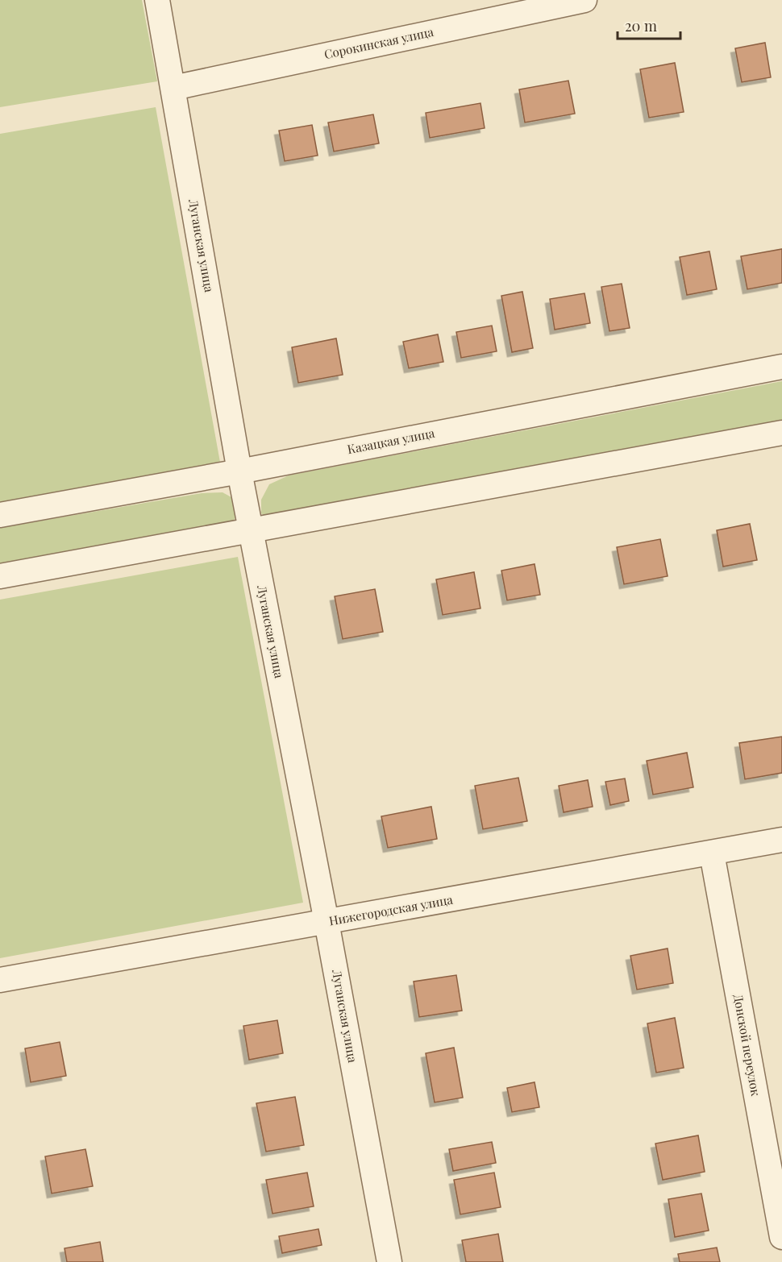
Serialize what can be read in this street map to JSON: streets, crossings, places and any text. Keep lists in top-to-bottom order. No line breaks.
{"streets":{"street":["Сорокинская улица","Луганская улица","Казацкая улица","Нижегородская улица","Донской переулок"]},"crossings":[["Сорокинская улица","Луганская улица"],["Луганская улица","Казацкая улица"],["Луганская улица","Нижегородская улица"],["Нижегородская улица","Донской переулок"]],"scale_bar":"20 m"}
